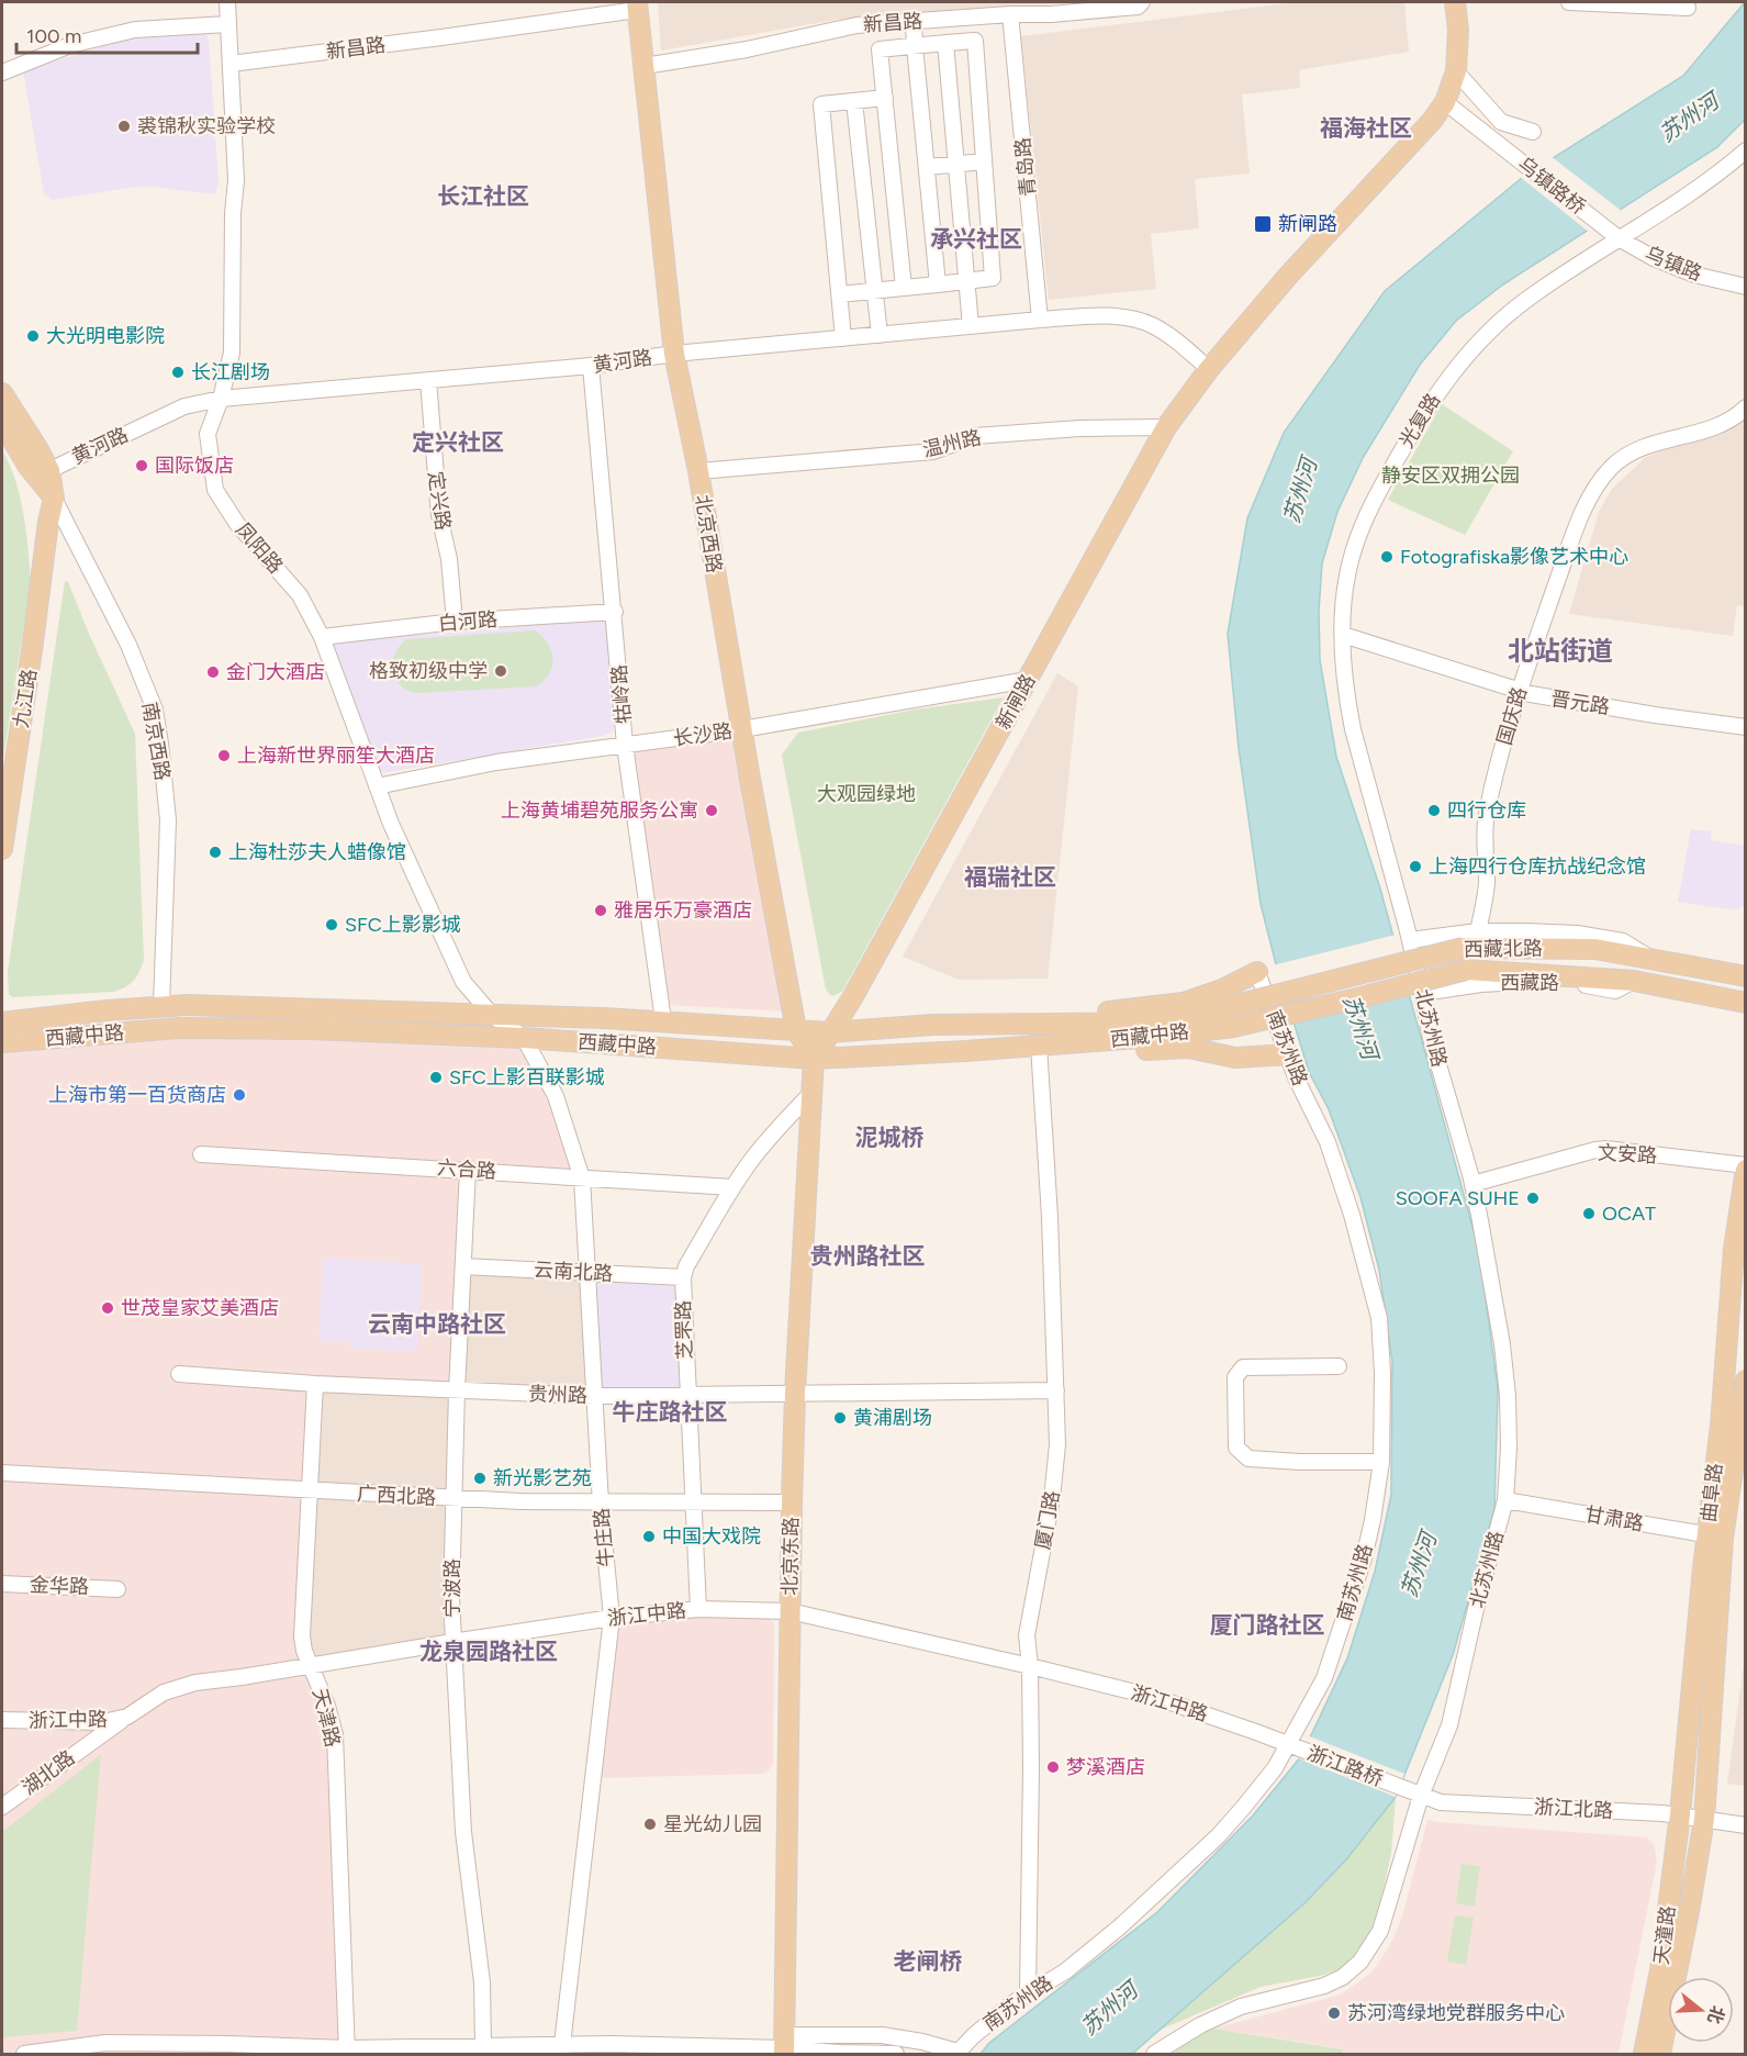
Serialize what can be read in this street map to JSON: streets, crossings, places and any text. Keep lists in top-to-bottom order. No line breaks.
{"streets":{"main road":["北京西路","九江路","新闸路","南京西路","西藏北路","西藏中路","曲阜路","北京东路","天潼路"],"street":["新昌路","青岛路","乌镇路桥","乌镇路","黄河路","光复路","温州路","定兴路","凤阳路","白河路","牯岭路","晋元路","国庆路","长沙路","西藏路","北苏州路","南苏州路","文安路","六合路","云南北路","芝罘路","贵州路","广西北路","甘肃路","厦门路","牛庄路","金华路","宁波路","浙江中路","天津路","浙江路桥","湖北路","浙江北路"]},"crossings":[["新昌路","青岛路"],["新昌路","北京西路"],["新昌路","凤阳路"],["青岛路","黄河路"],["乌镇路桥","乌镇路"],["乌镇路桥","光复路"],["乌镇路桥","新闸路"],["乌镇路","光复路"],["黄河路","定兴路"],["黄河路","北京西路"],["黄河路","凤阳路"],["黄河路","牯岭路"],["黄河路","九江路"],["黄河路","新闸路"],["黄河路","南京西路"],["光复路","晋元路"],["光复路","北苏州路"],["温州路","北京西路"],["温州路","新闸路"],["定兴路","白河路"],["北京西路","新闸路"],["北京西路","长沙路"],["北京西路","西藏中路"],["北京西路","北京东路"],["凤阳路","白河路"],["凤阳路","长沙路"],["凤阳路","西藏中路"],["凤阳路","牛庄路"],["白河路","牯岭路"],["牯岭路","长沙路"],["牯岭路","西藏中路"],["九江路","南京西路"],["新闸路","长沙路"],["新闸路","西藏中路"],["新闸路","北京东路"],["晋元路","国庆路"],["南京西路","西藏中路"],["西藏北路","西藏路"],["西藏北路","西藏中路"],["西藏路","北苏州路"],["北苏州路","文安路"],["北苏州路","甘肃路"],["北苏州路","浙江北路"],["西藏中路","厦门路"],["西藏中路","牛庄路"],["西藏中路","北京东路"],["南苏州路","厦门路"],["南苏州路","浙江中路"],["南苏州路","浙江路桥"],["文安路","曲阜路"],["六合路","芝罘路"],["六合路","牛庄路"],["六合路","宁波路"],["云南北路","芝罘路"],["云南北路","牛庄路"],["云南北路","宁波路"],["芝罘路","贵州路"],["芝罘路","广西北路"],["芝罘路","北京东路"],["芝罘路","浙江中路"],["贵州路","厦门路"],["贵州路","牛庄路"],["贵州路","北京东路"],["贵州路","宁波路"],["贵州路","天津路"],["曲阜路","甘肃路"],["曲阜路","浙江北路"],["曲阜路","天潼路"],["广西北路","牛庄路"],["广西北路","北京东路"],["广西北路","宁波路"],["广西北路","天津路"],["厦门路","浙江中路"],["牛庄路","浙江中路"],["北京东路","浙江中路"],["宁波路","浙江中路"],["浙江中路","天津路"],["浙江中路","浙江路桥"],["浙江中路","湖北路"],["浙江路桥","浙江北路"],["浙江北路","天潼路"]],"districts":["福海社区","长江社区","承兴社区","定兴社区","北站街道","福瑞社区","泥城桥","贵州路社区","云南中路社区","牛庄路社区","厦门路社区","龙泉园路社区","老闸桥"],"water":["苏州河"],"parks":["静安区双拥公园","大观园绿地"],"places":{"other":["裘锦秋实验学校","大光明电影院","长江剧场","国际饭店","Fotografiska影像艺术中心","格致初级中学","金门大酒店","上海新世界丽笙大酒店","上海黄埔碧苑服务公寓","四行仓库","上海杜莎夫人蜡像馆","上海四行仓库抗战纪念馆","雅居乐万豪酒店","SFC上影影城","SFC上影百联影城","上海市第一百货商店","SOOFA SUHE","OCAT","世茂皇家艾美酒店","黄浦剧场","新光影艺苑","中国大戏院","梦溪酒店","星光幼儿园","苏河湾绿地党群服务中心"],"transit":["新闸路"]},"scale_bar":"100 m","north":"right"}
